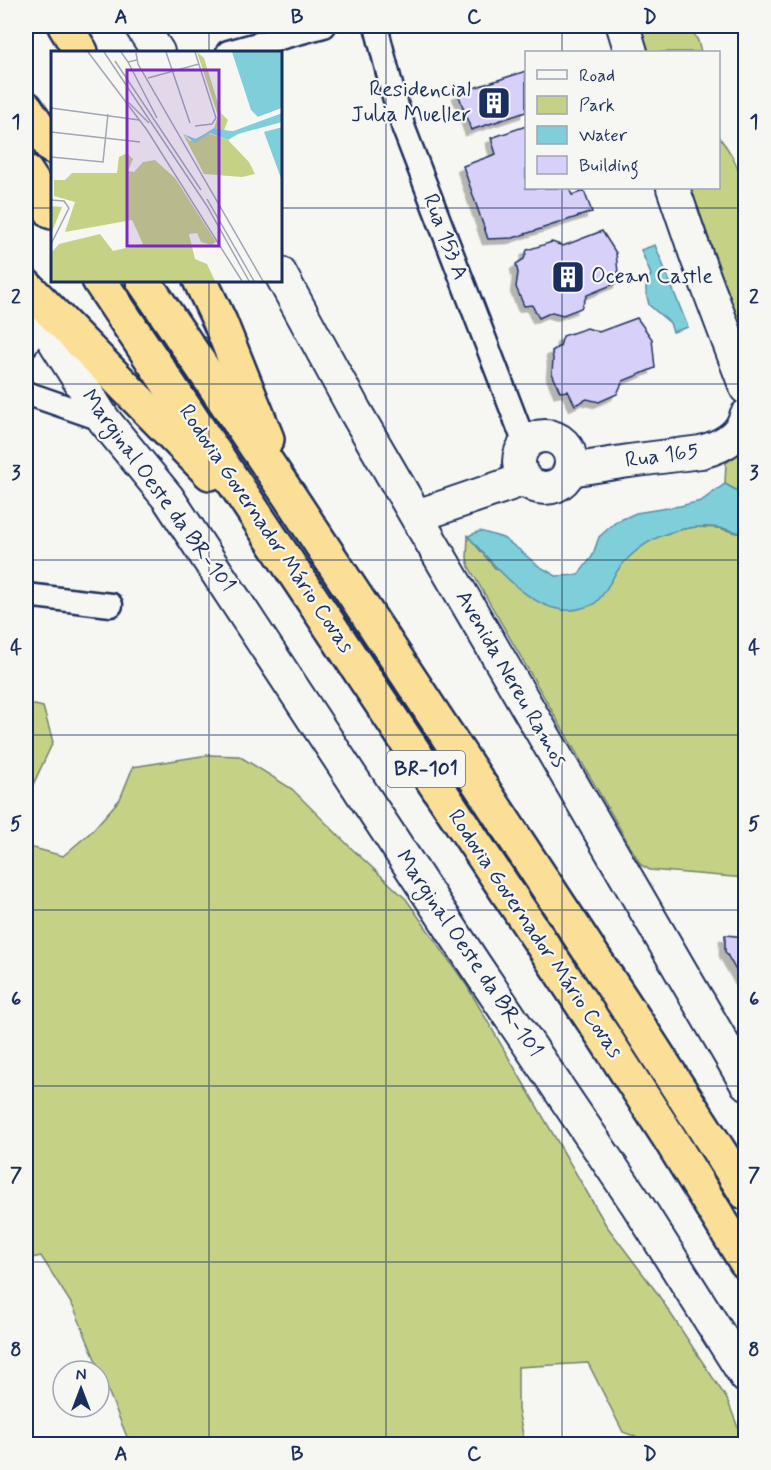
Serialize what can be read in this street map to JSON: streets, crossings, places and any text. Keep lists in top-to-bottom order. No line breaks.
{"streets":{"highway":["Rodovia Governador Mário Covas","BR-101"],"main road":["Rua 165","Marginal Oeste da BR-101","Avenida Nereu Ramos"],"street":["Rua 153 A"]},"crossings":[["Rua 153 A","Rua 165"]],"places":{"building":["Residencial Julia Mueller","Ocean Castle"]},"legend":["Road","Park","Water","Building"],"north":"top","grid":{"columns":["A","B","C","D"],"rows":["1","2","3","4","5","6","7","8"]}}
